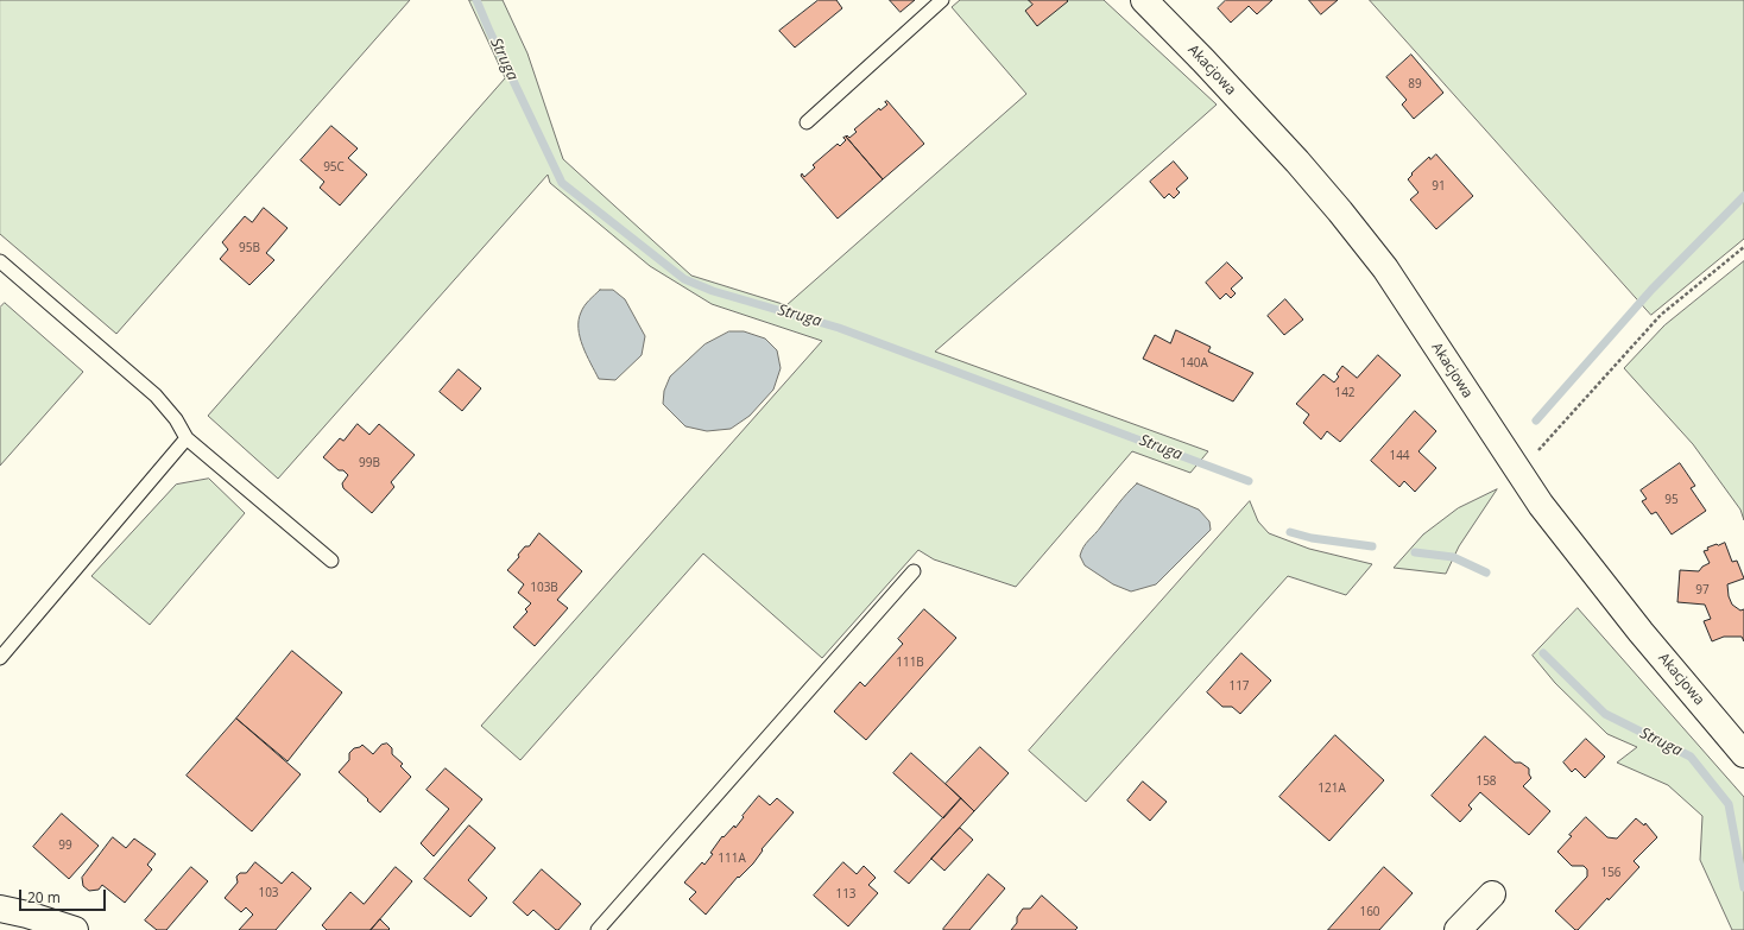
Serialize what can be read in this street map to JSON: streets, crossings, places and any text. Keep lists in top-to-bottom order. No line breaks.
{"streets":{"street":["Akacjowa"]},"water":["Struga"],"house_numbers":["89","95C","91","95B","140A","142","144","99B","95","103B","97","111B","117","158","121A","99","111A","156","103","113","160"],"scale_bar":"20 m"}
